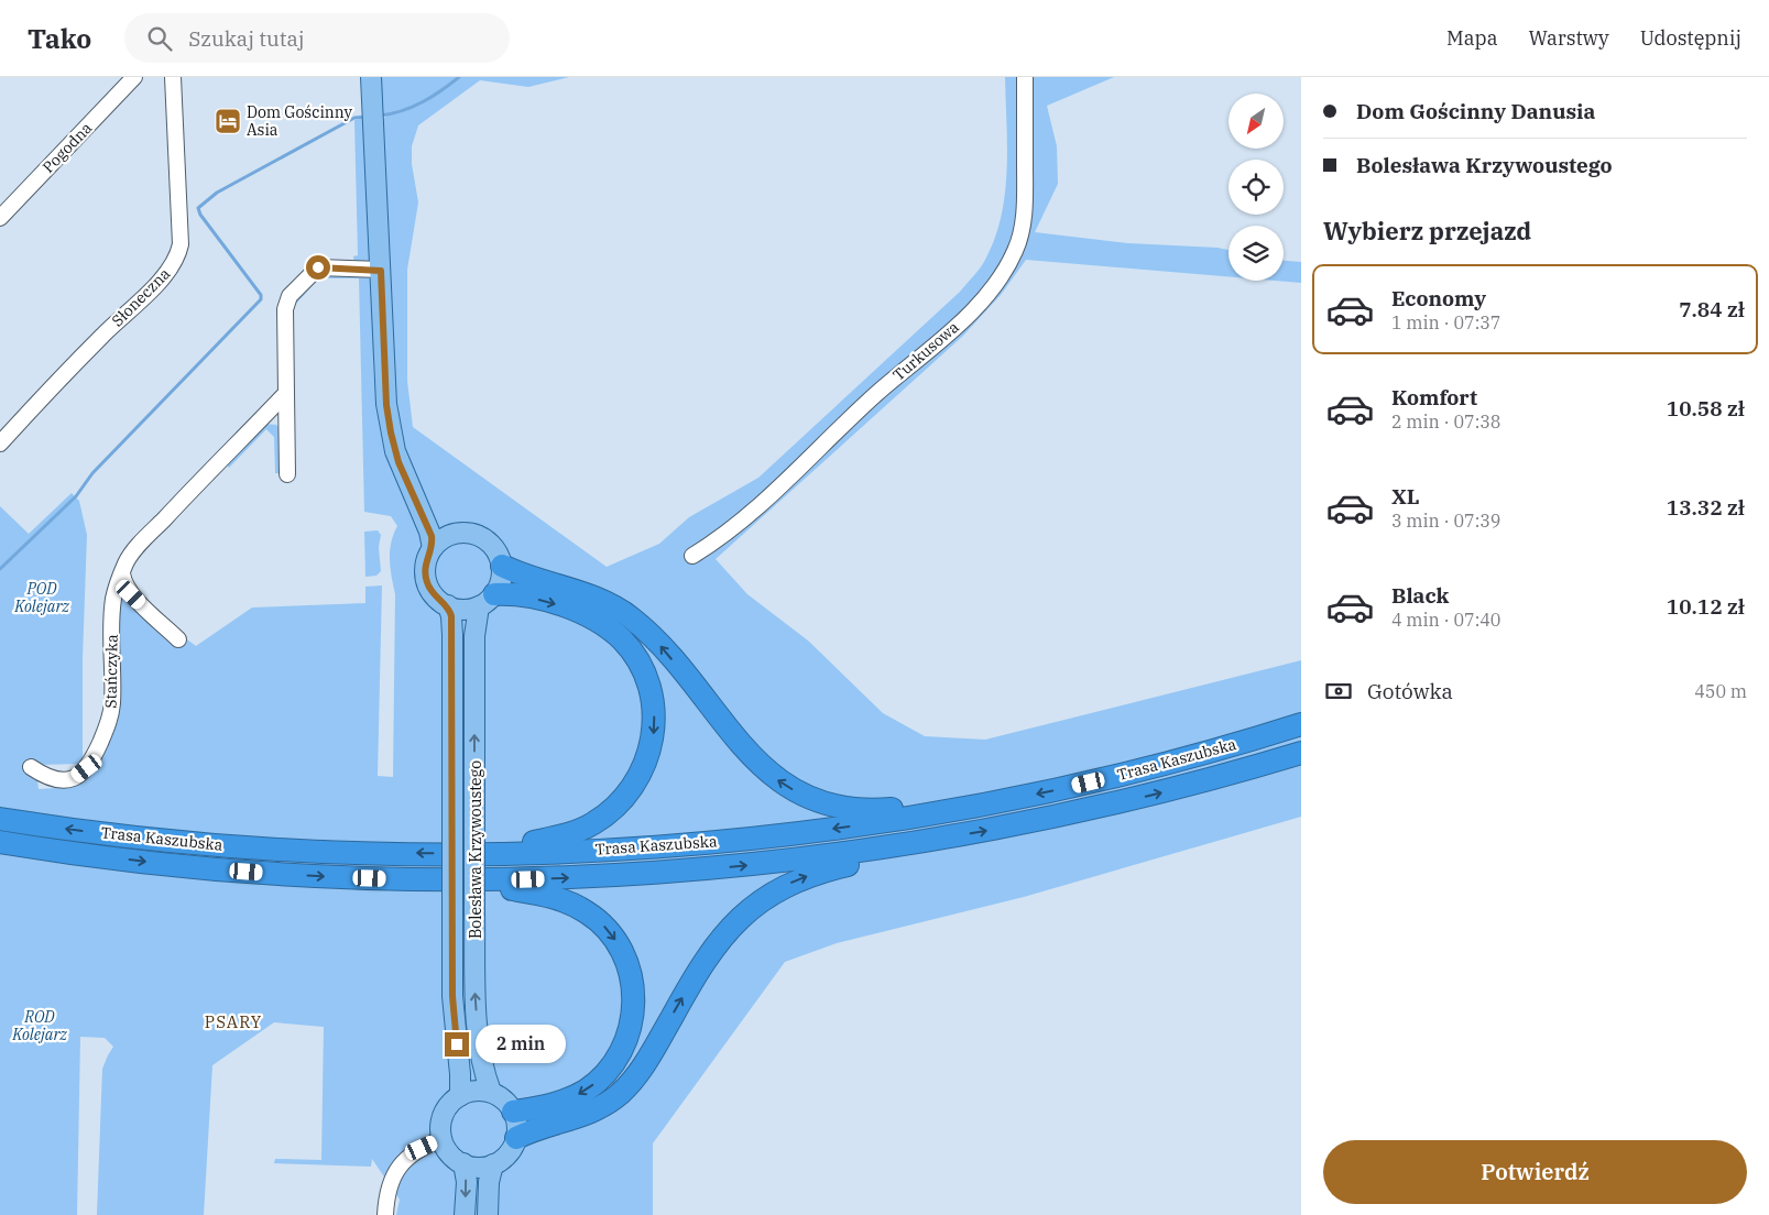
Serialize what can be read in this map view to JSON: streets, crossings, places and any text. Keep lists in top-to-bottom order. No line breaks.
{"streets":{"highway":["Trasa Kaszubska"],"main road":["Bolesława Krzywoustego"],"street":["Pogodna","Słoneczna","Turkusowa","Stańczyka"]},"districts":["PSARY"],"parks":["POD Kolejarz","ROD Kolejarz"],"places":{"hotel":["Dom Gościnny Asia"]},"north":"bottom left","page":{"header":"Tako","search":"Szukaj tutaj","nav":["Mapa","Warstwy","Udostępnij"],"banner":["Dom Gościnny Danusia","Bolesława Krzywoustego"],"heading":"Wybierz przejazd","list":[{"name":"Economy","note":"1 min · 07:37","value":"7.84 zł"},{"name":"Komfort","note":"2 min · 07:38","value":"10.58 zł"},{"name":"XL","note":"3 min · 07:39","value":"13.32 zł"},{"name":"Black","note":"4 min · 07:40","value":"10.12 zł"}],"pay":["Gotówka","450 m"],"bubble":"2 min","buttons":"Potwierdź"}}
